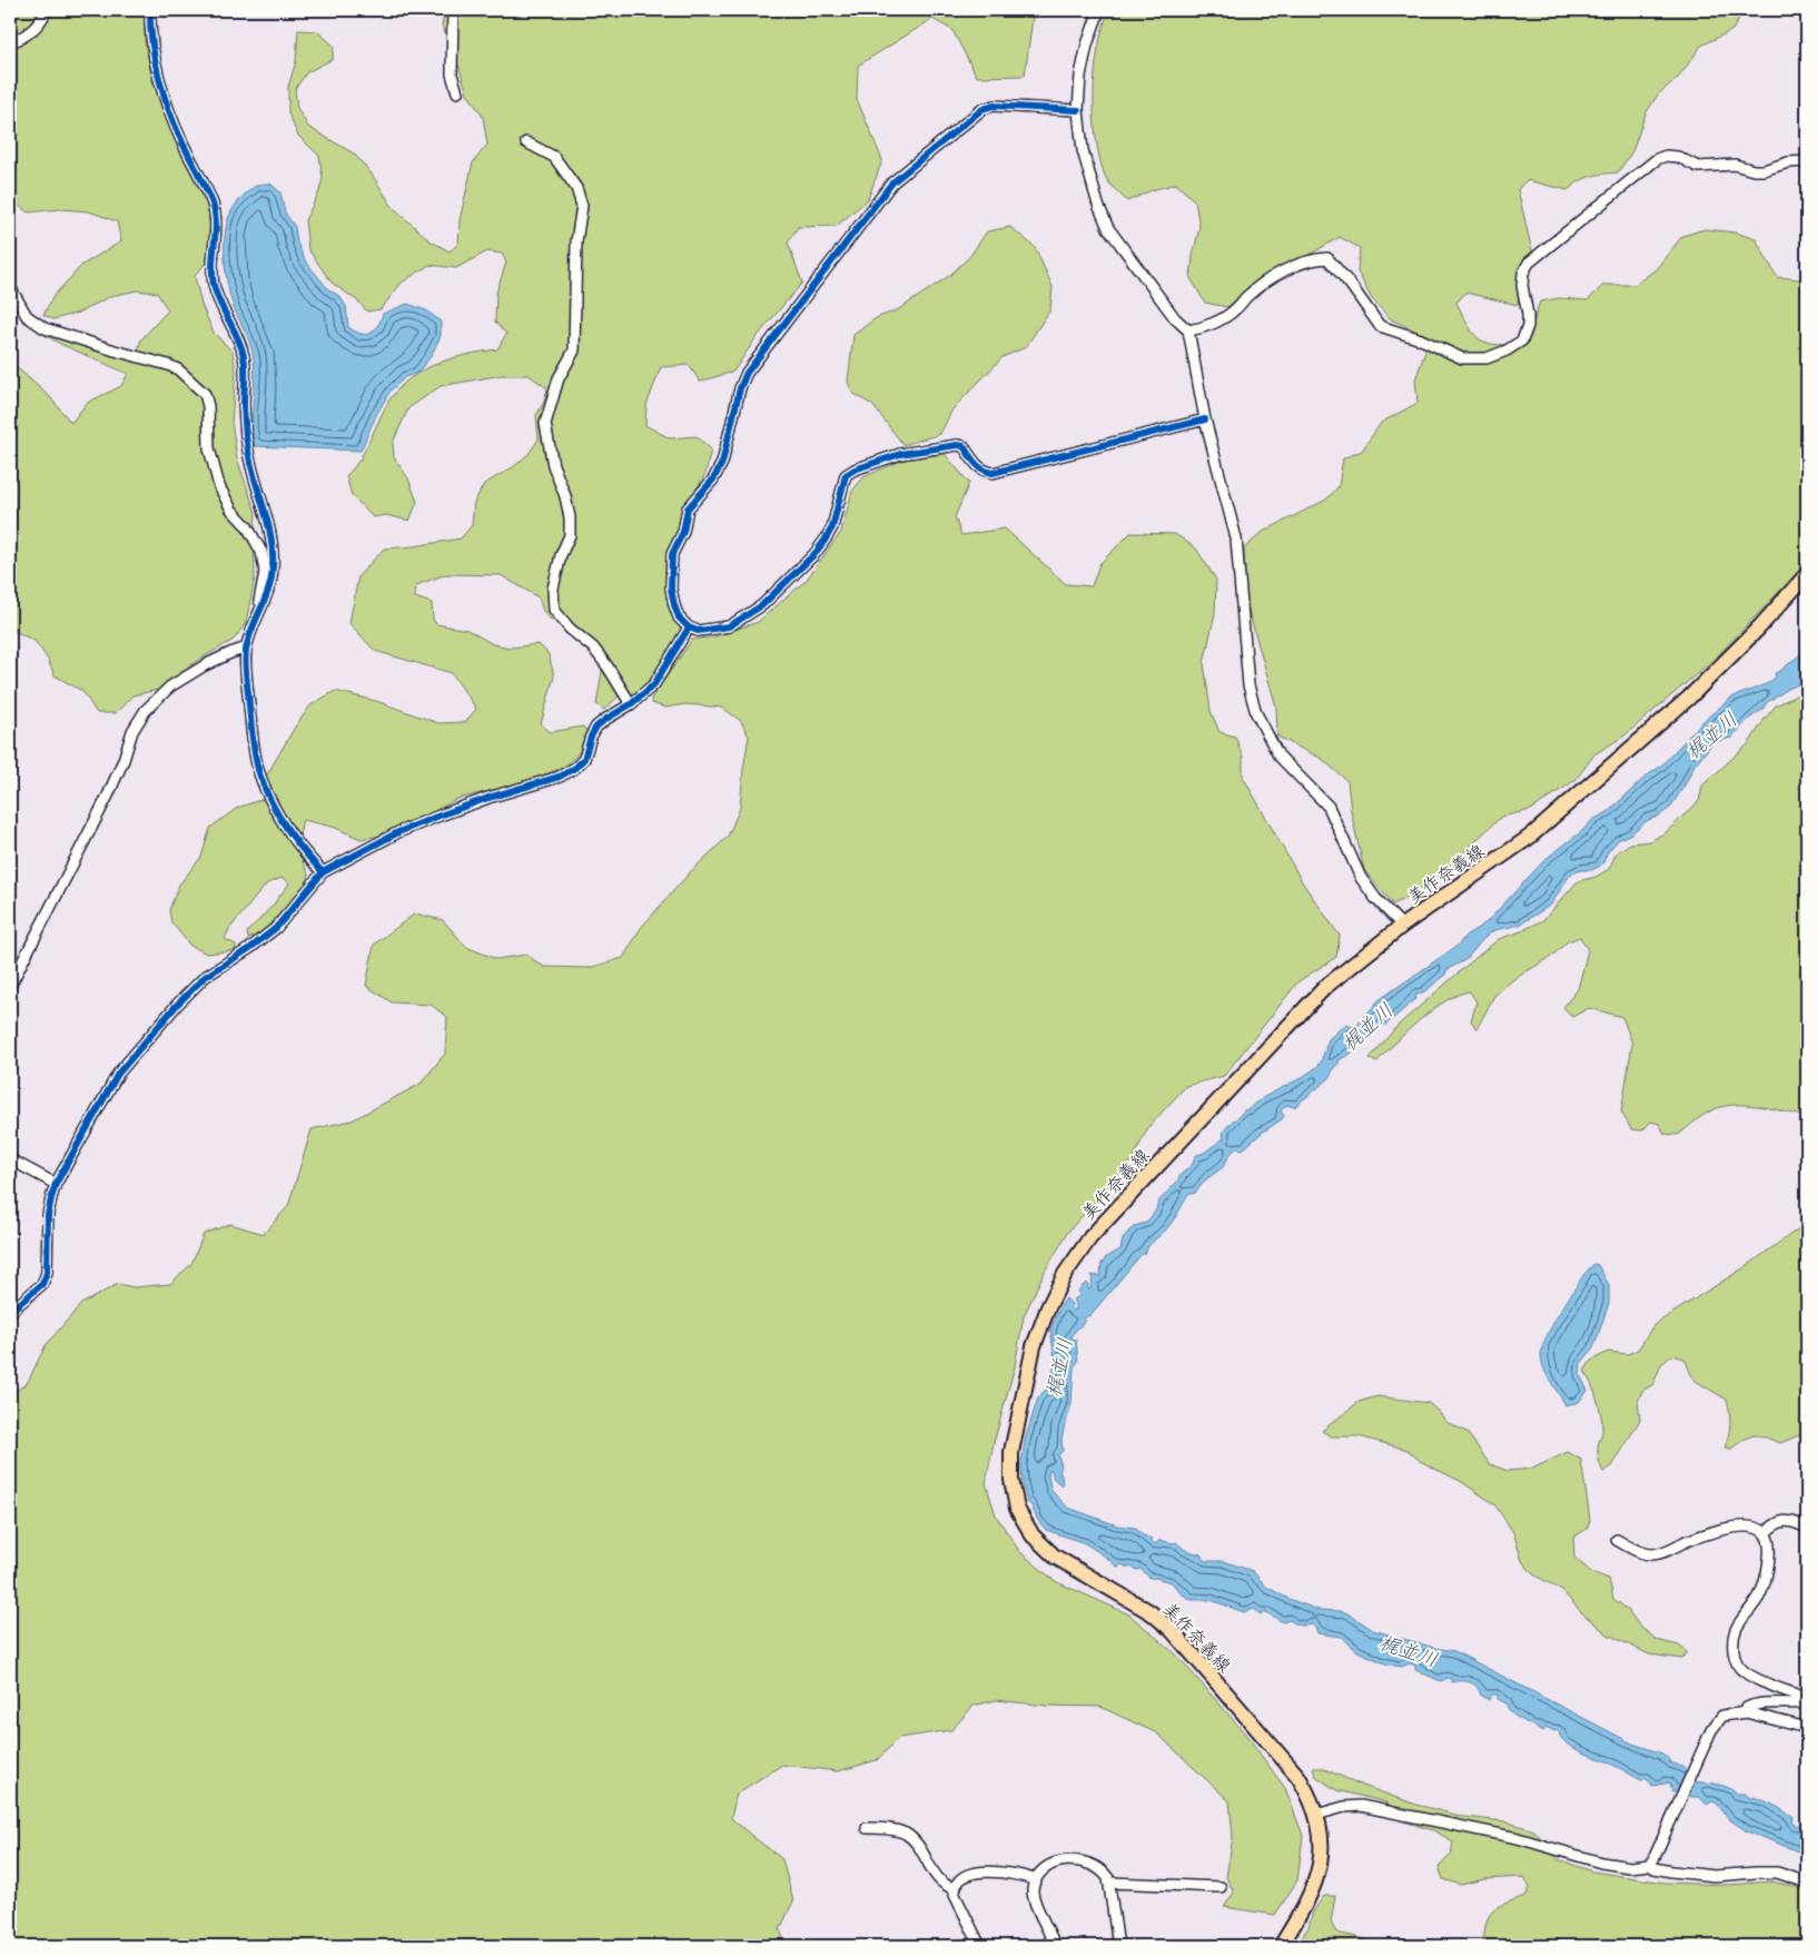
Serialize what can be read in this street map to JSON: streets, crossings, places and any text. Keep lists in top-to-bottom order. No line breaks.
{"streets":{"main road":["美作奈義線"]},"water":["梶並川"]}
